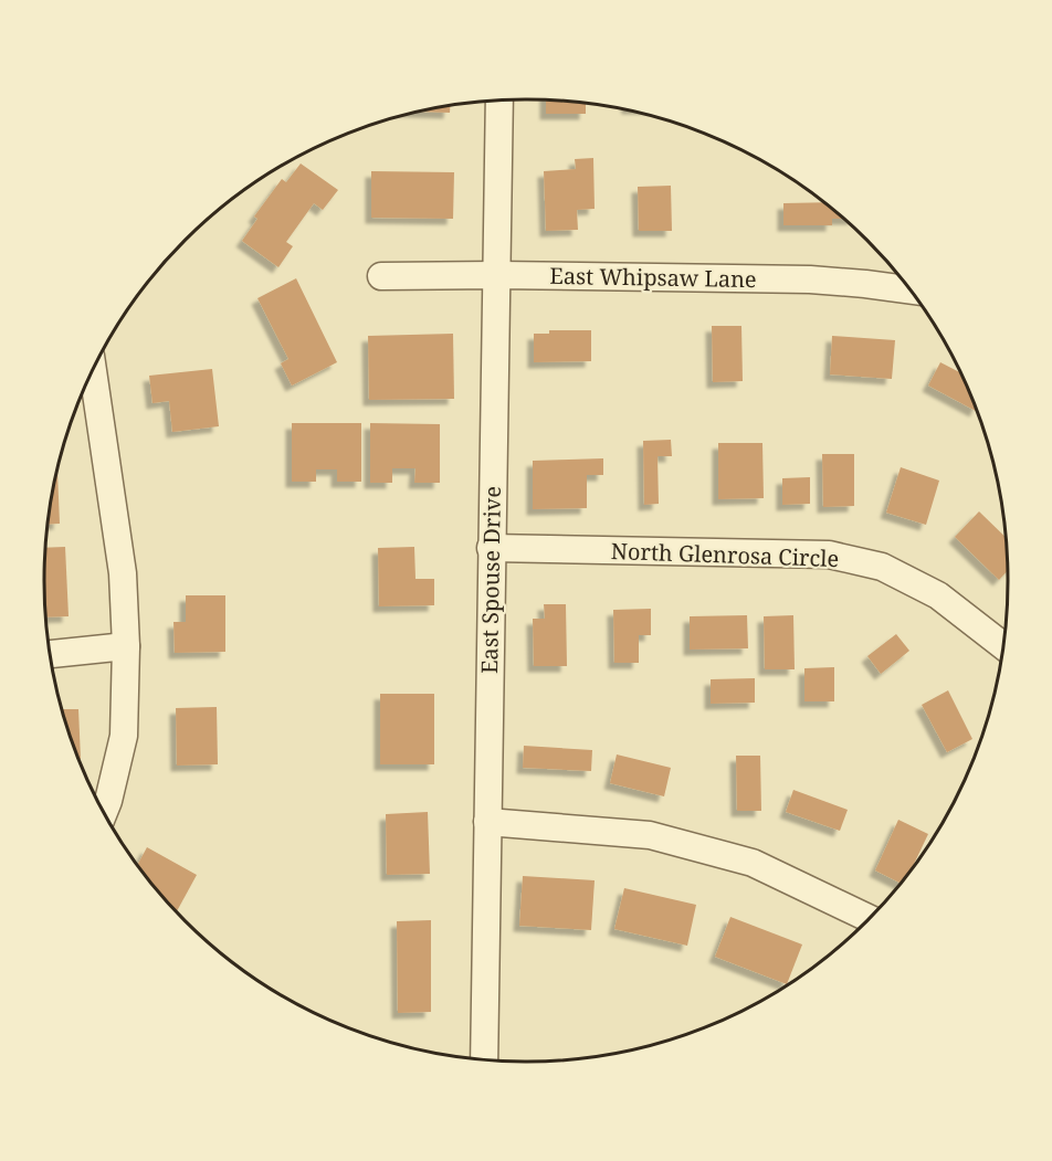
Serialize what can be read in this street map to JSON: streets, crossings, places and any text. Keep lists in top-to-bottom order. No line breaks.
{"streets":{"street":["East Whipsaw Lane","North Glenrosa Circle","East Spouse Drive"]},"crossings":[["East Whipsaw Lane","East Spouse Drive"],["North Glenrosa Circle","East Spouse Drive"]]}
